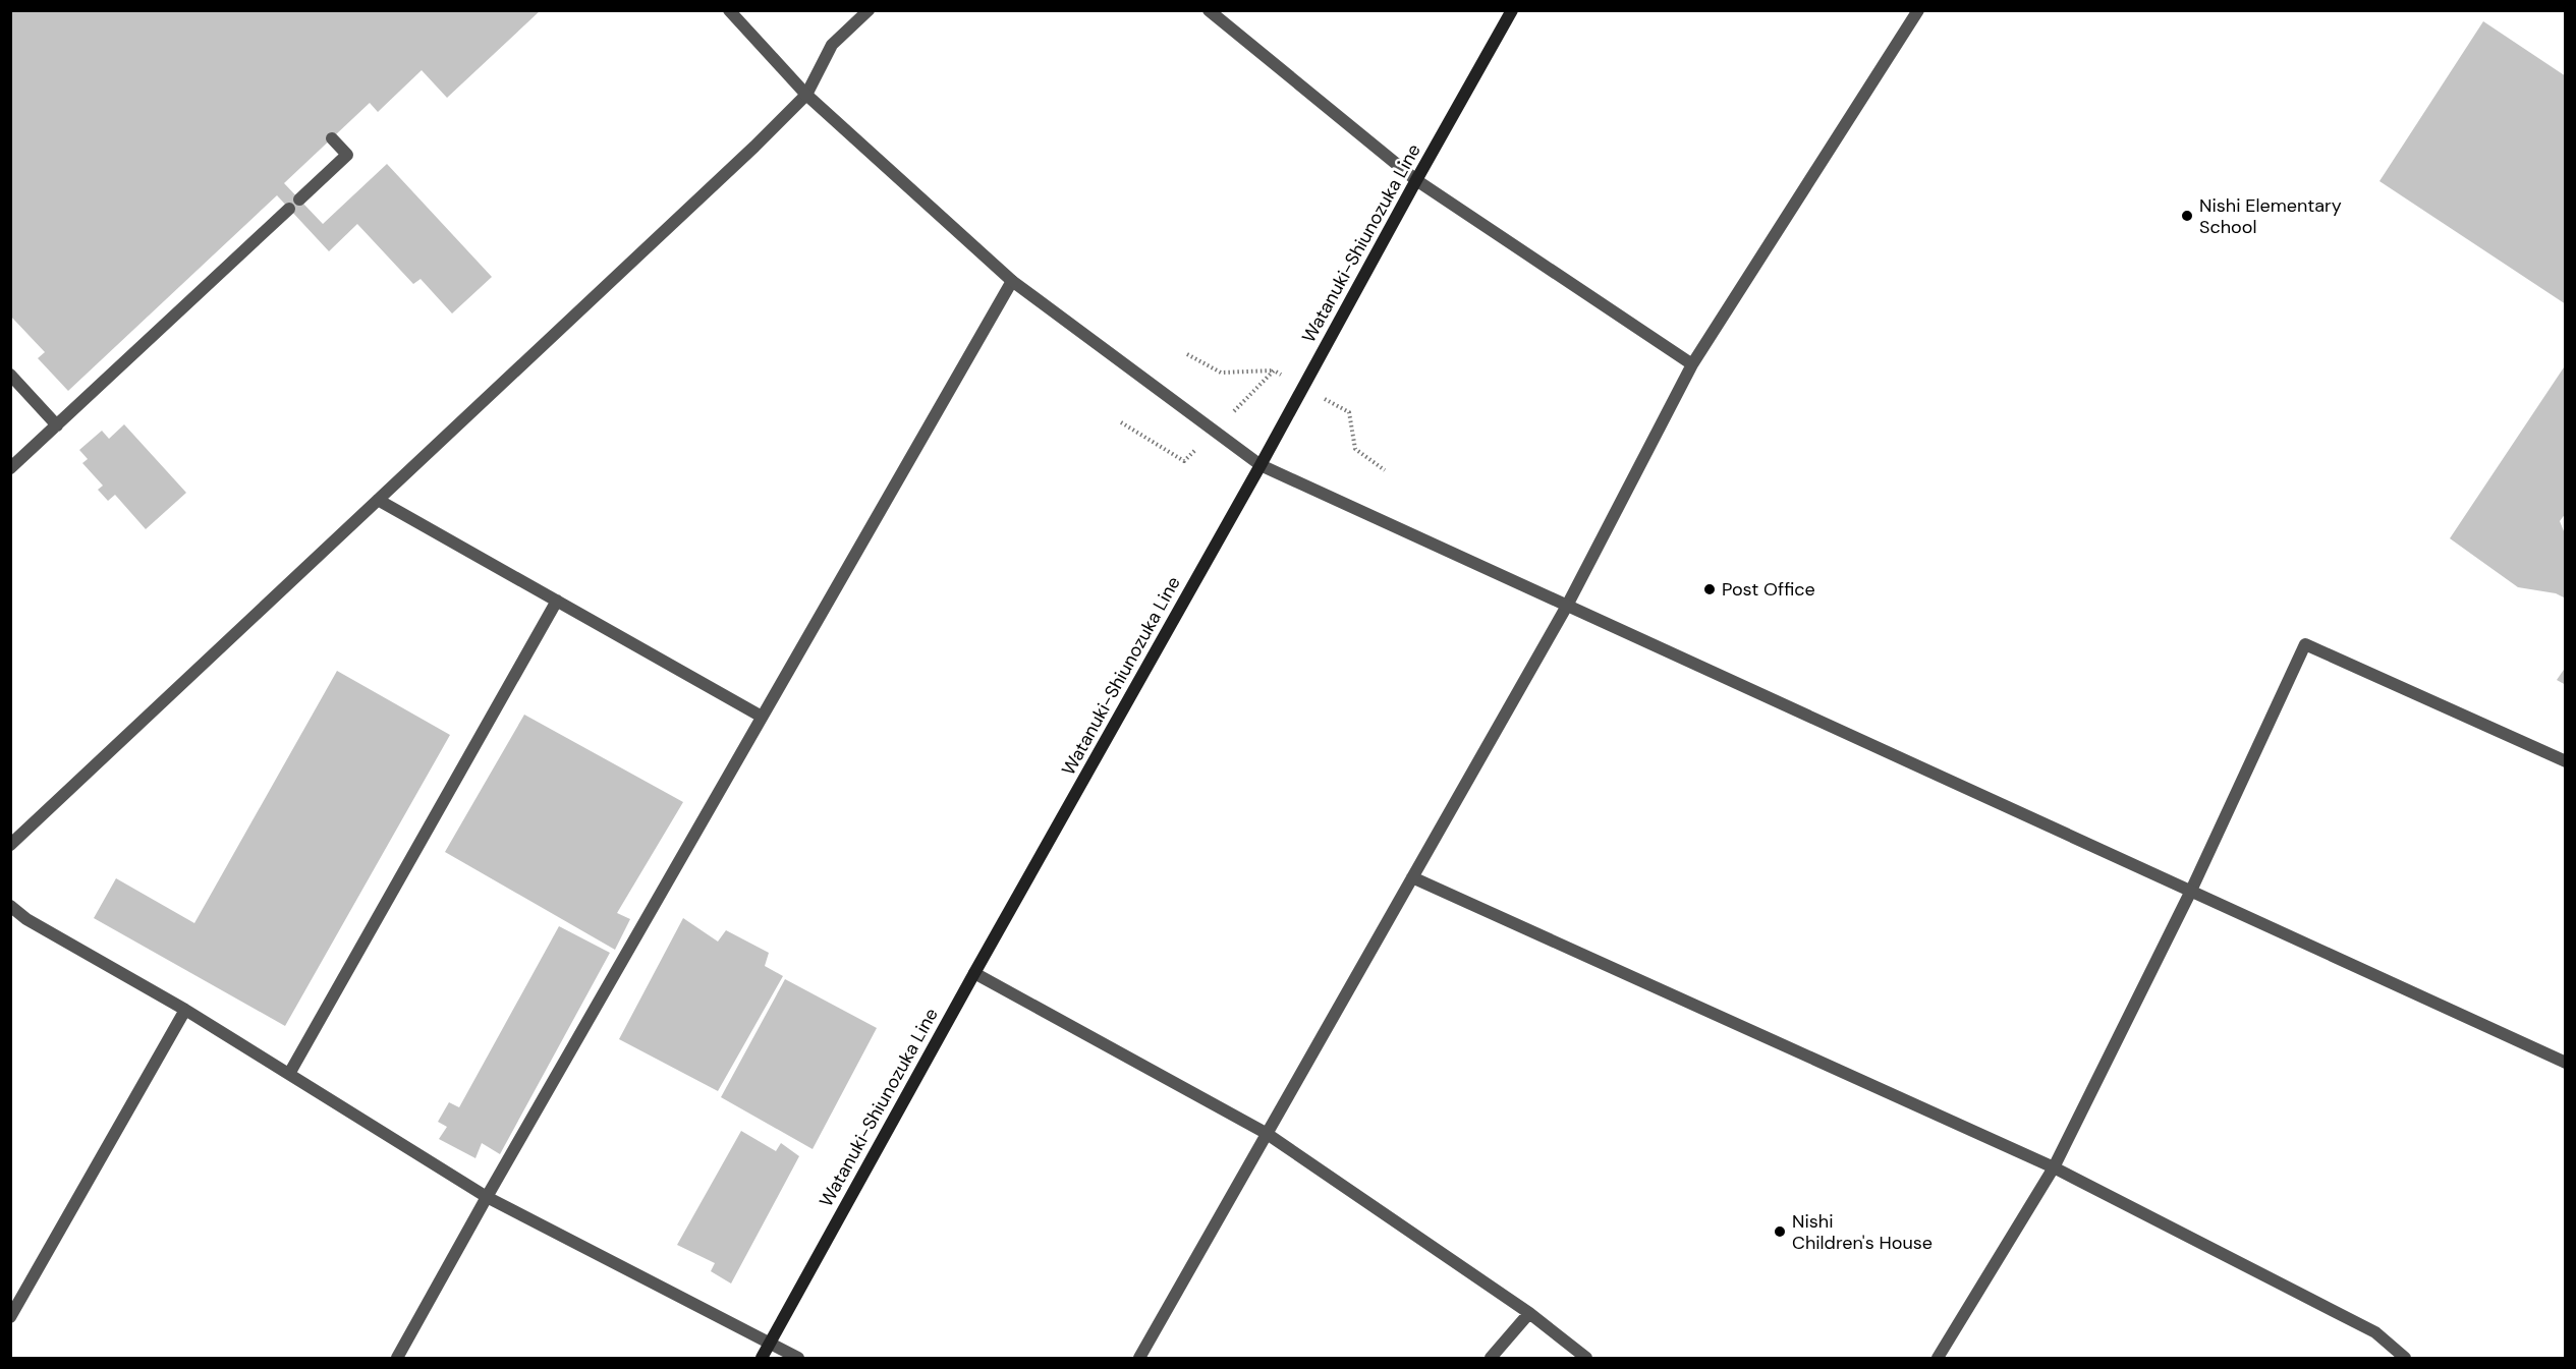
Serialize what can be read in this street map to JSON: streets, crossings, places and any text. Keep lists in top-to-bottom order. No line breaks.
{"streets":{"main road":["Watanuki-Shiunozuka Line"]},"places":["Nishi Elementary School","Post Office","Nishi Children's House"]}
